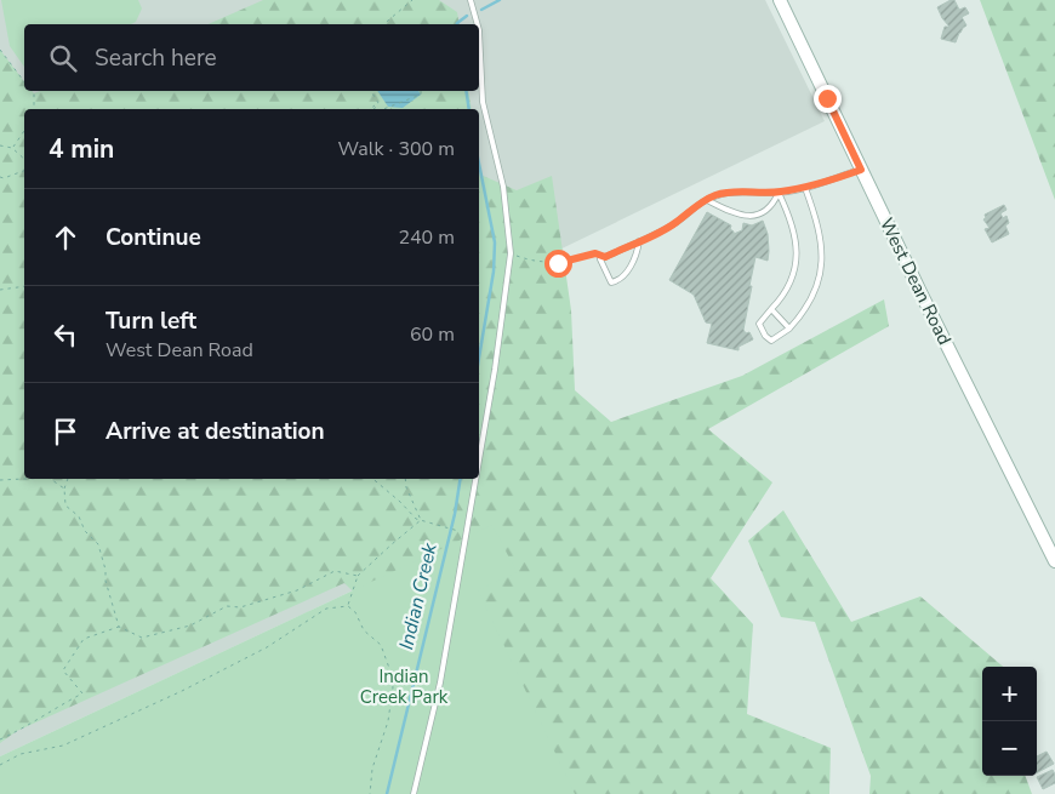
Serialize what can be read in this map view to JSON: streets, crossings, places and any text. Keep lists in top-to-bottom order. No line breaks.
{"streets":{"street":["West Dean Road"]},"water":["Indian Creek"],"parks":["Indian Creek Park"],"page":{"search":"Search here","heading":["4 min","Walk · 300 m"],"list":[["Continue","240 m"],["Turn left","West Dean Road","60 m"],"Arrive at destination"],"map_buttons":["+","−"]}}
